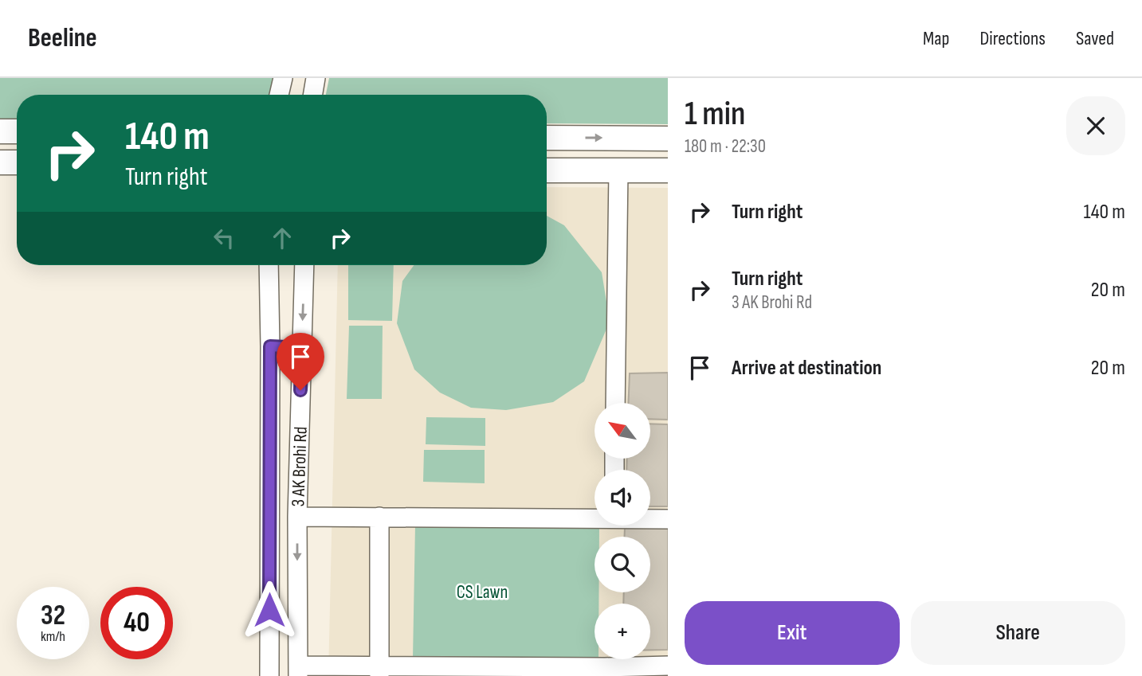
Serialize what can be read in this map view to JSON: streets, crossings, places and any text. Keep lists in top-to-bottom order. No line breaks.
{"streets":{"street":["3 AK Brohi Rd"]},"parks":["CS Lawn"],"north":"top left","page":{"header":"Beeline","nav":["Map","Directions","Saved"],"heading":["1 min","180 m · 22:30"],"turn":["140 m","Turn right"],"list":[{"name":"Turn right","value":"140 m"},{"name":"Turn right","note":"3 AK Brohi Rd","value":"20 m"},{"name":"Arrive at destination","value":"20 m"}],"map_buttons":"+","speed":"32 km/h","limit":"40","buttons":["Exit","Share"]}}
